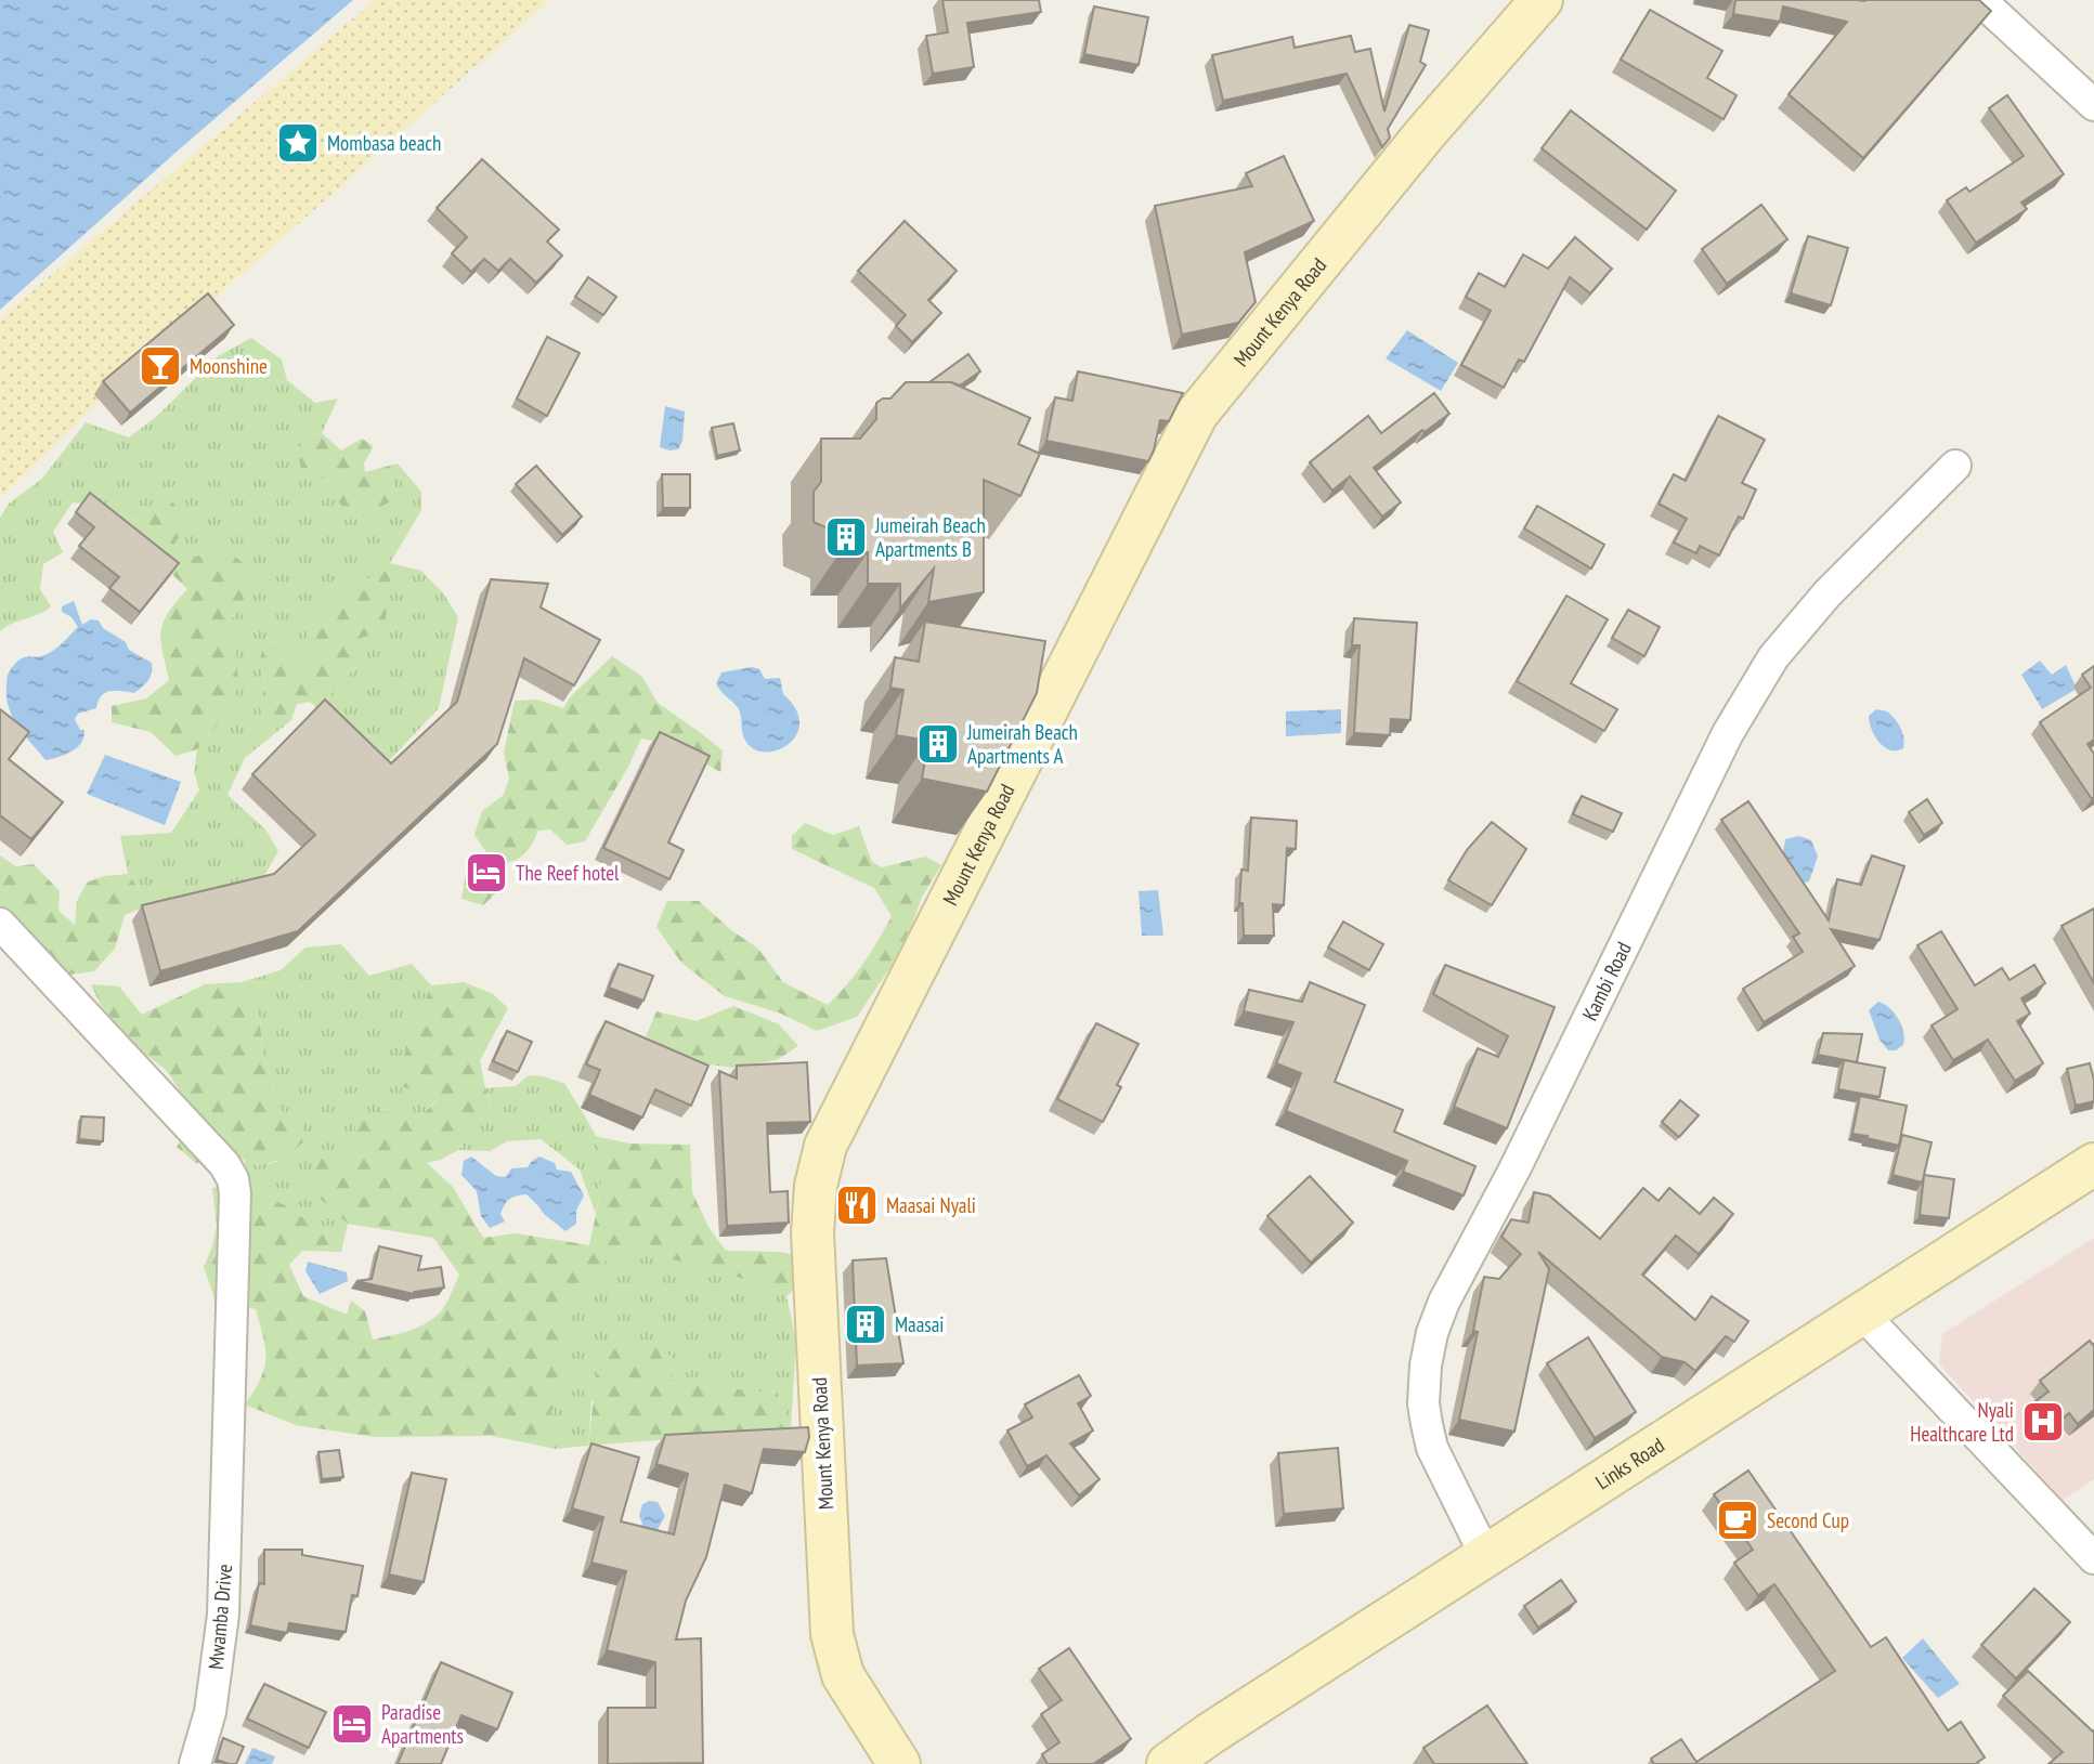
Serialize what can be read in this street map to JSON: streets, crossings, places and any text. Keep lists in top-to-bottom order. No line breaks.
{"streets":{"main road":["Mount Kenya Road","Links Road"],"street":["Kambi Road","Mwamba Drive"]},"crossings":[["Kambi Road","Links Road"]],"places":{"place":["Mombasa beach"],"bar":["Moonshine"],"building":["Jumeirah Beach Apartments B","Jumeirah Beach Apartments A","Maasai"],"hotel":["The Reef hotel","Paradise Apartments"],"restaurant":["Maasai Nyali"],"hospital":["Nyali Healthcare Ltd"],"cafe":["Second Cup"]}}
